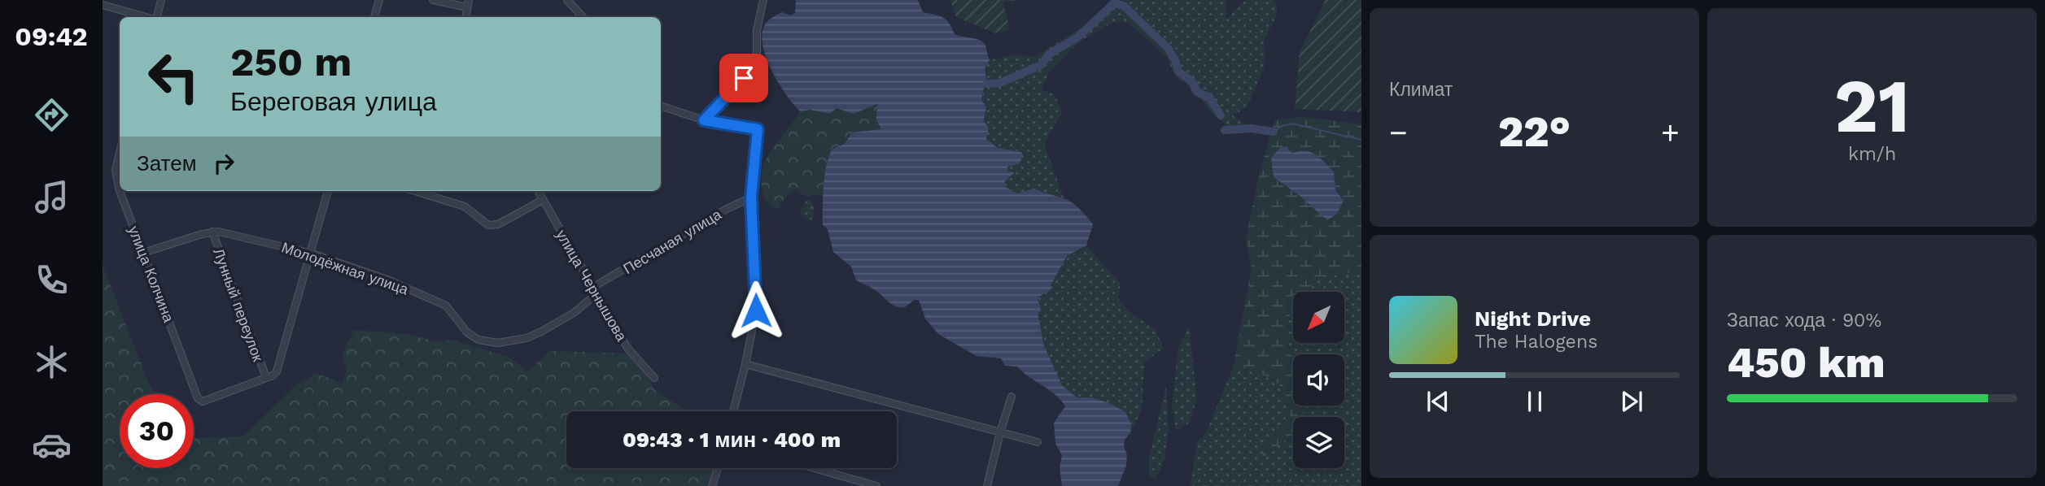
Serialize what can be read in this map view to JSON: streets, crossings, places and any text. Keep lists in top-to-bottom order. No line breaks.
{"streets":{"street":["Песчаная улица","Молодёжная улица","улица Колчина","улица Чернышова","Лунный переулок"]},"crossings":[["Песчаная улица","Молодёжная улица"],["Песчаная улица","улица Чернышова"],["Молодёжная улица","улица Колчина"],["Молодёжная улица","Лунный переулок"],["улица Колчина","Лунный переулок"]],"north":"bottom left","page":{"tabs":"09:42","tile":["Климат",["21","km/h"],["Запас хода · 90%","450 km"]],"turn":["250 m","Береговая улица"],"heat":["−","22°","+"],"then":"Затем","song":["Night Drive","The Halogens"],"limit":"30","trip":"09:43 · 1 мин · 400 m"}}
